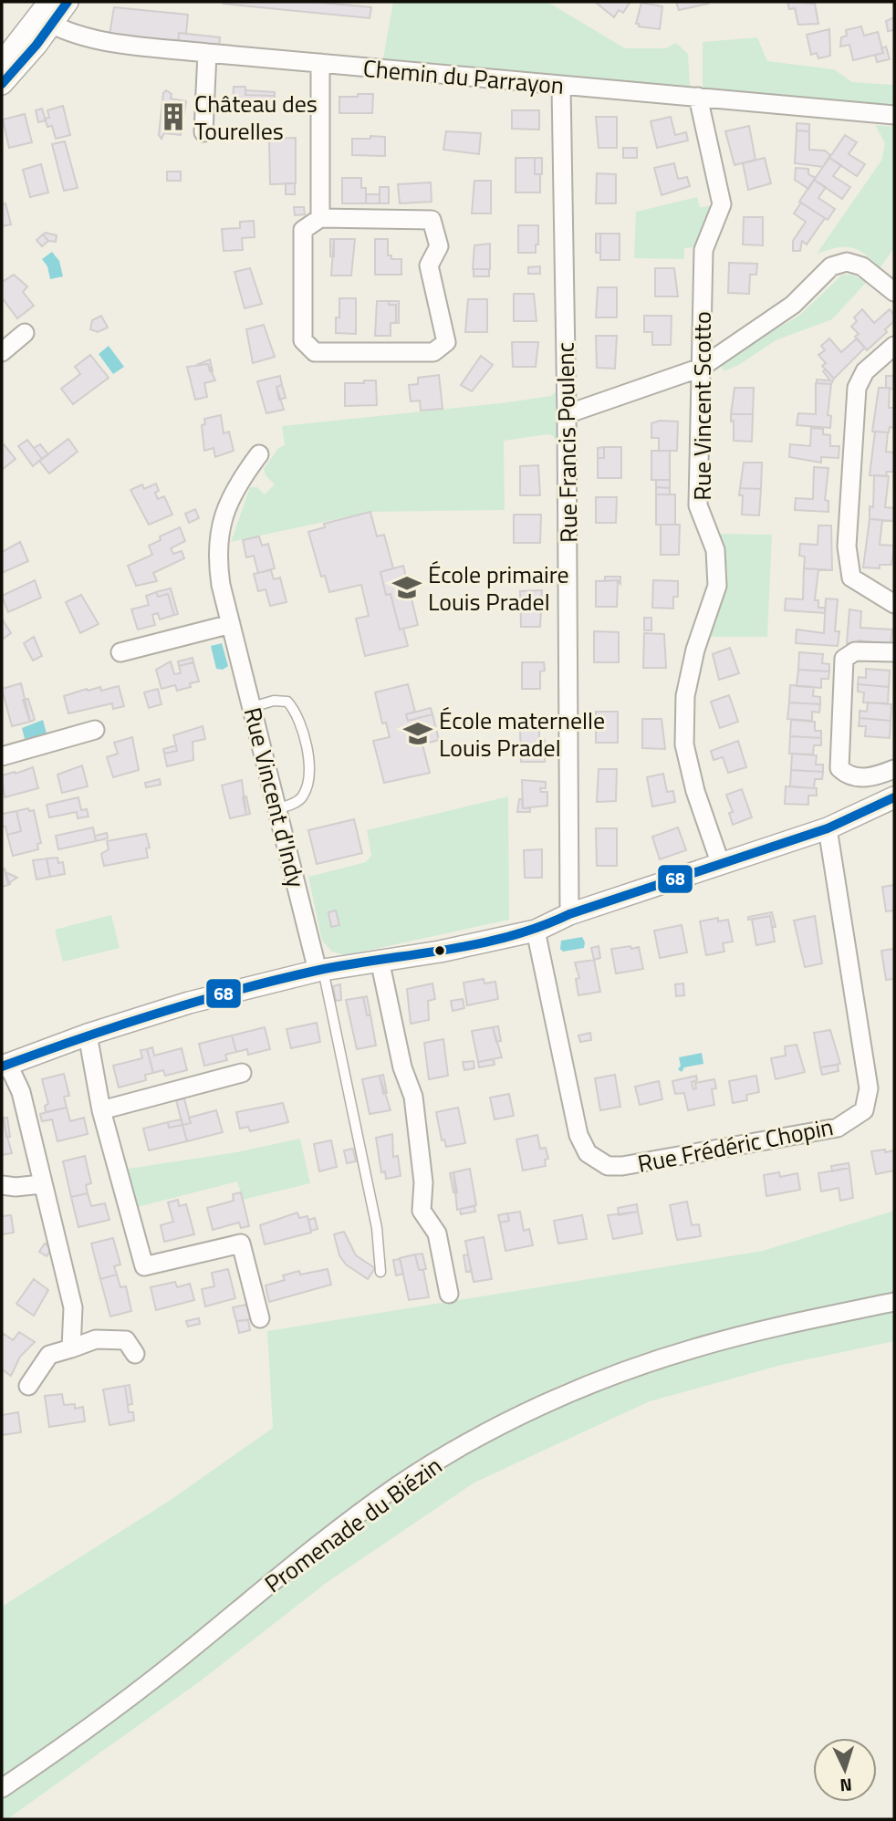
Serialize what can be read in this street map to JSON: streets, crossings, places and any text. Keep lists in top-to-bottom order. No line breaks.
{"streets":{"street":["Chemin du Parrayon","Rue Vincent Scotto","Rue Francis Poulenc","Rue Vincent d'Indy","Rue Frédéric Chopin","Promenade du Biézin"]},"crossings":[["Chemin du Parrayon","Rue Vincent Scotto"],["Chemin du Parrayon","Rue Francis Poulenc"]],"places":{"building":["Château des Tourelles"],"school or university":["École primaire Louis Pradel","École maternelle Louis Pradel"]},"lines":["transit line 68"],"north":"bottom"}
